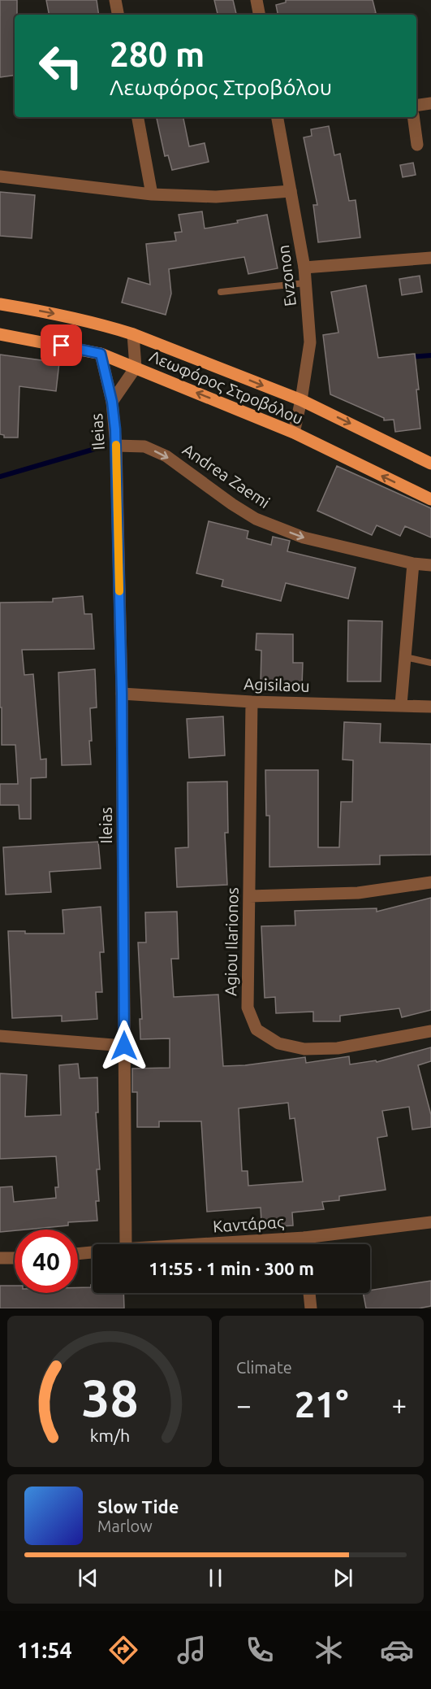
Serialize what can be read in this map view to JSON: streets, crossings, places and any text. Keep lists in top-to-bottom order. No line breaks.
{"streets":{"main road":["Λεωφόρος Στροβόλου"],"street":["Evzonon","Ileias","Andrea Zaemi","Agisilaou","Agiou Ilarionos","Καντάρας"]},"crossings":[["Evzonon","Λεωφόρος Στροβόλου"],["Λεωφόρος Στροβόλου","Ileias"],["Ileias","Andrea Zaemi"],["Ileias","Agisilaou"],["Agisilaou","Agiou Ilarionos"]],"one_way":["Andrea Zaemi"],"page":{"turn":["280 m","Λεωφόρος Στροβόλου"],"limit":"40","trip":"11:55 · 1 min · 300 m","tile":"Climate","heat":["−","21°","+"],"song":["Slow Tide","Marlow"],"tabs":"11:54","gauge":["38","km/h"]}}
